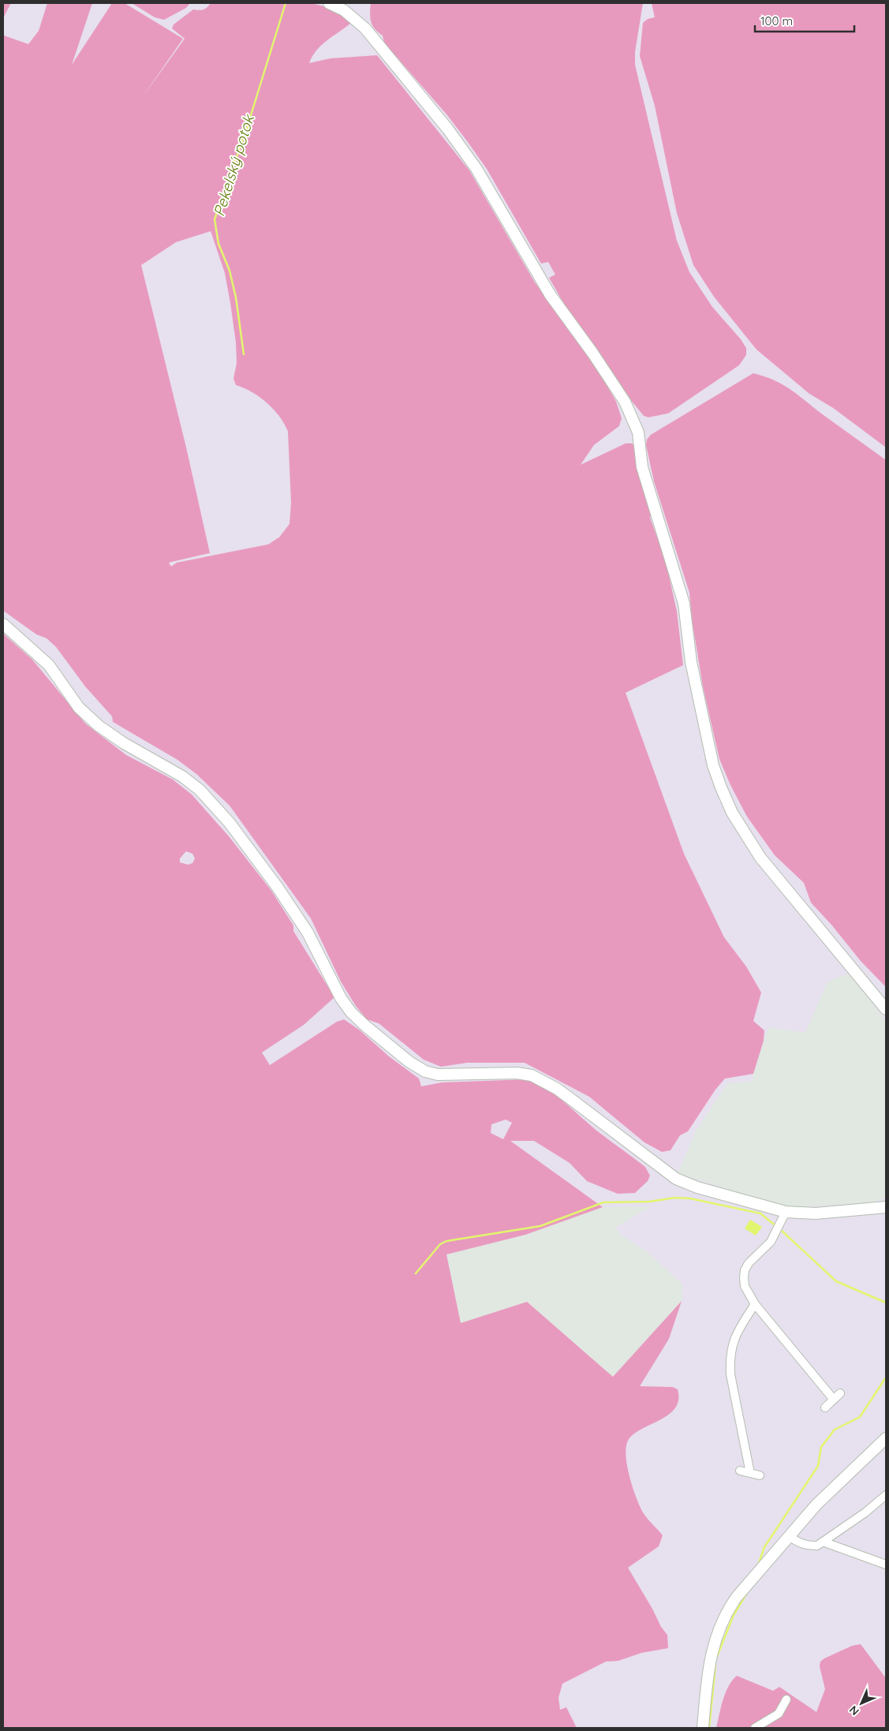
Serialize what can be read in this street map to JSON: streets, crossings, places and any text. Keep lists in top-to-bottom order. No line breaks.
{"water":["Pekelský potok"],"scale_bar":"100 m","north":"bottom left"}
